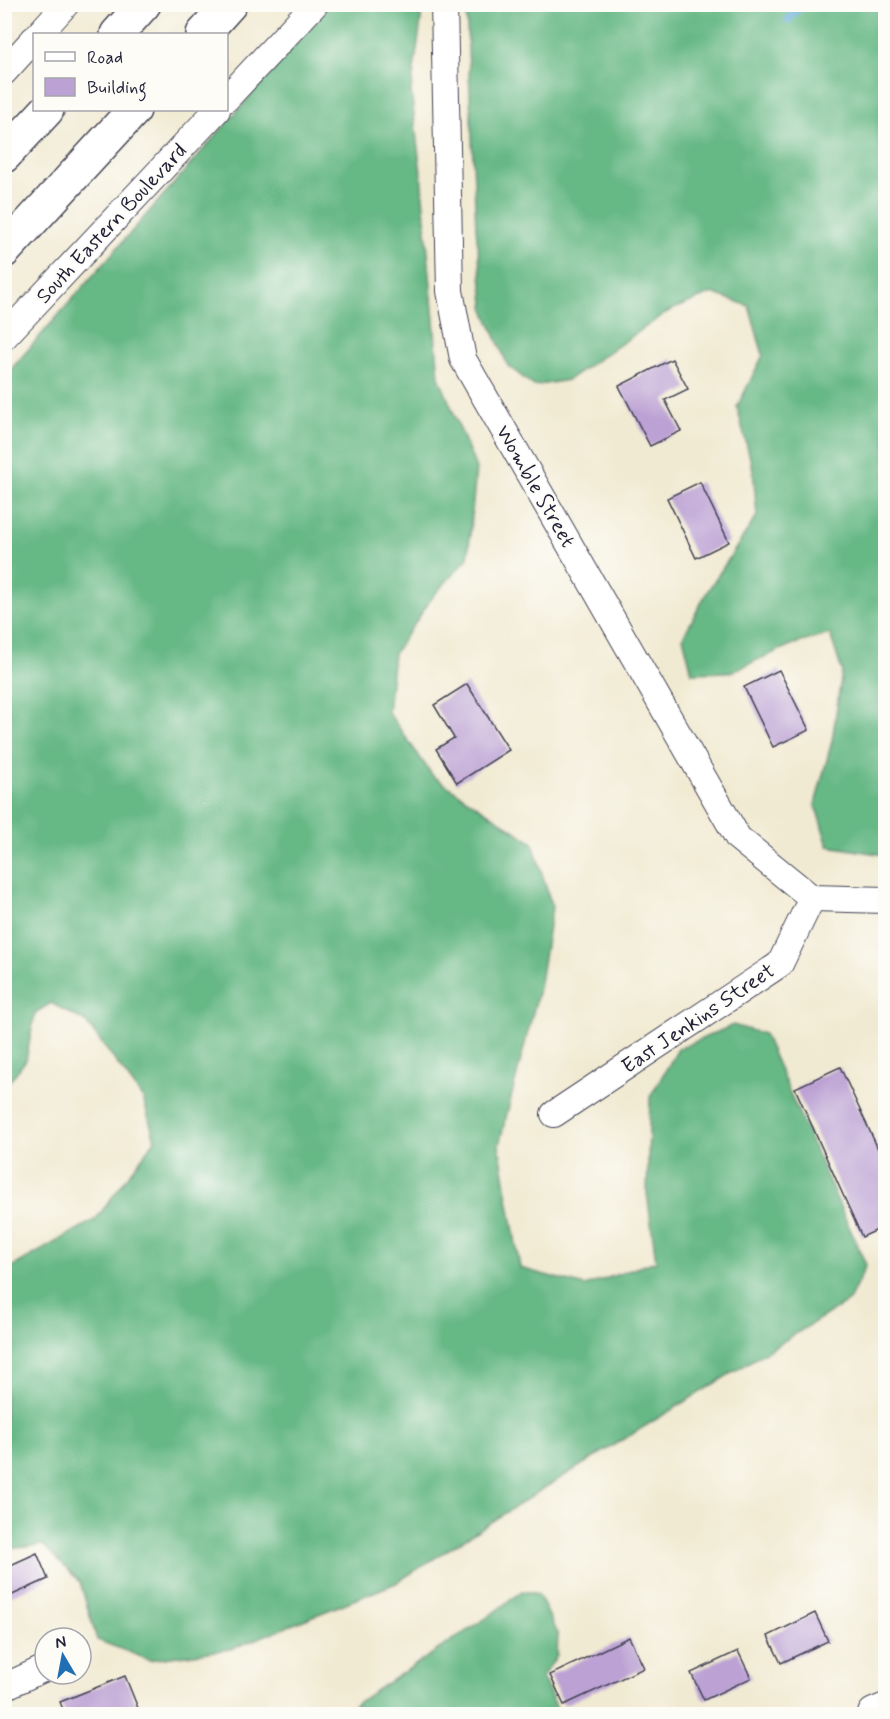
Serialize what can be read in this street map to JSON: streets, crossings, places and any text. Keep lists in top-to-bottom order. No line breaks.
{"streets":{"street":["South Eastern Boulevard","Womble Street","East Jenkins Street"]},"crossings":[["Womble Street","East Jenkins Street"]],"legend":["Road","Building"],"north":"top"}
